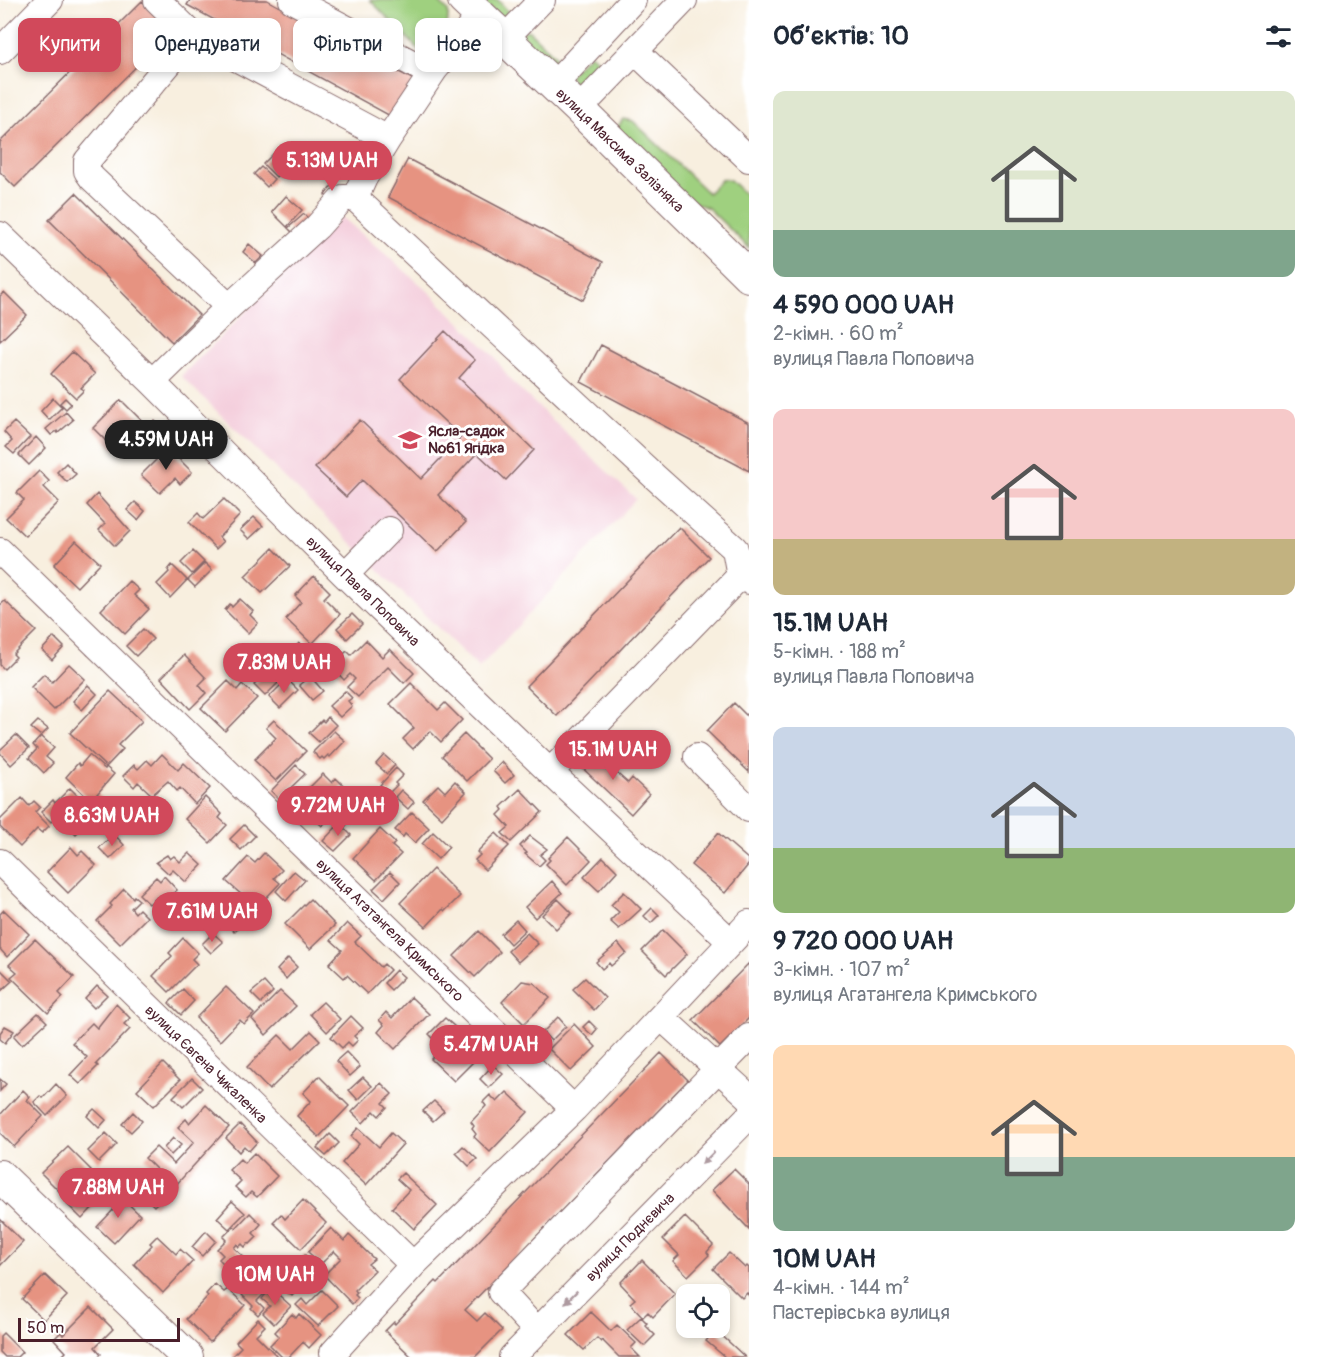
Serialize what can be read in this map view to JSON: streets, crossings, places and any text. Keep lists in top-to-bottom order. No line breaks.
{"streets":{"main road":["вулиця Максима Залізняка"],"street":["вулиця Павла Поповича","вулиця Агатангела Кримського","вулиця Євгена Чикаленка","вулиця Поднєвича"]},"places":{"school or university":["Ясла-садок №61 Ягідка"]},"scale_bar":"50 m","page":{"heading":"Об’єктів: 10","chip":["Купити","Орендувати","Фільтри","Нове"],"list":[{"name":"4 590 000 UAH","note":"2-кімн. · 60 m² · вулиця Павла Поповича"},{"name":"15.1M UAH","note":"5-кімн. · 188 m² · вулиця Павла Поповича"},{"name":"9 720 000 UAH","note":"3-кімн. · 107 m² · вулиця Агатангела Кримського"},{"name":"10M UAH","note":"4-кімн. · 144 m² · Пастерівська вулиця"}],"price":["5.13M UAH","4.59M UAH","7.83M UAH","15.1M UAH","9.72M UAH","8.63M UAH","7.61M UAH","5.47M UAH","7.88M UAH","10M UAH"],"scale":"50 m"}}
